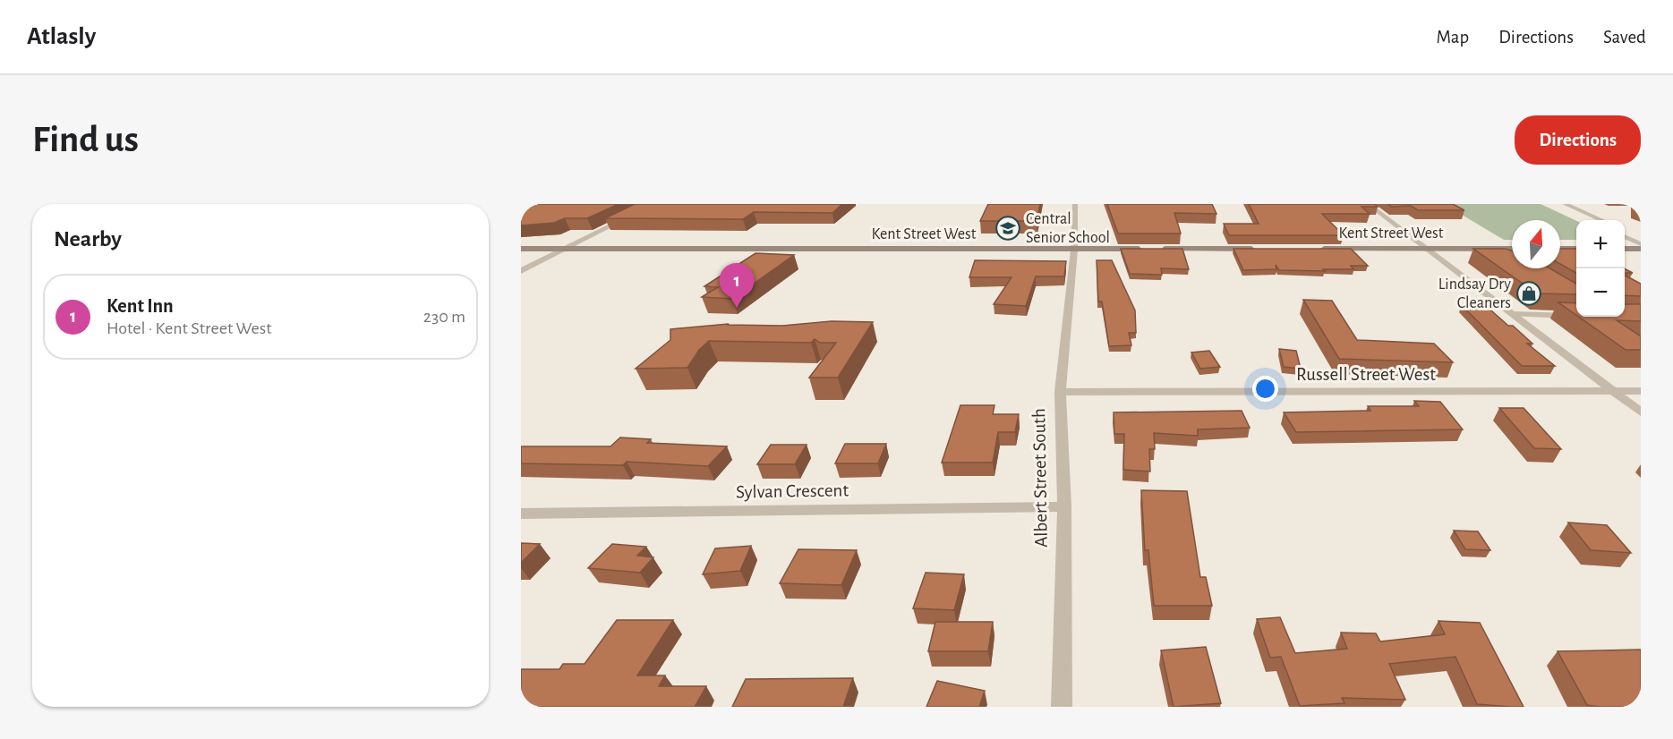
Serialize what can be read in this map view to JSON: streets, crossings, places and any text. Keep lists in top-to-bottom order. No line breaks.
{"streets":{"main road":["Kent Street West"],"street":["Russell Street West","Albert Street South","Sylvan Crescent"]},"crossings":[["Kent Street West","Albert Street South"],["Russell Street West","Albert Street South"],["Albert Street South","Sylvan Crescent"]],"places":{"school or university":["Central Senior School"],"shop":["Lindsay Dry Cleaners"]},"north":"top","page":{"header":"Atlasly","nav":["Map","Directions","Saved"],"buttons":"Directions","title":"Find us","heading":"Nearby","map_buttons":["+","−"],"pins":"1","list":[{"mark":"1","name":"Kent Inn","note":"Hotel · Kent Street West","value":"230 m"}]}}
